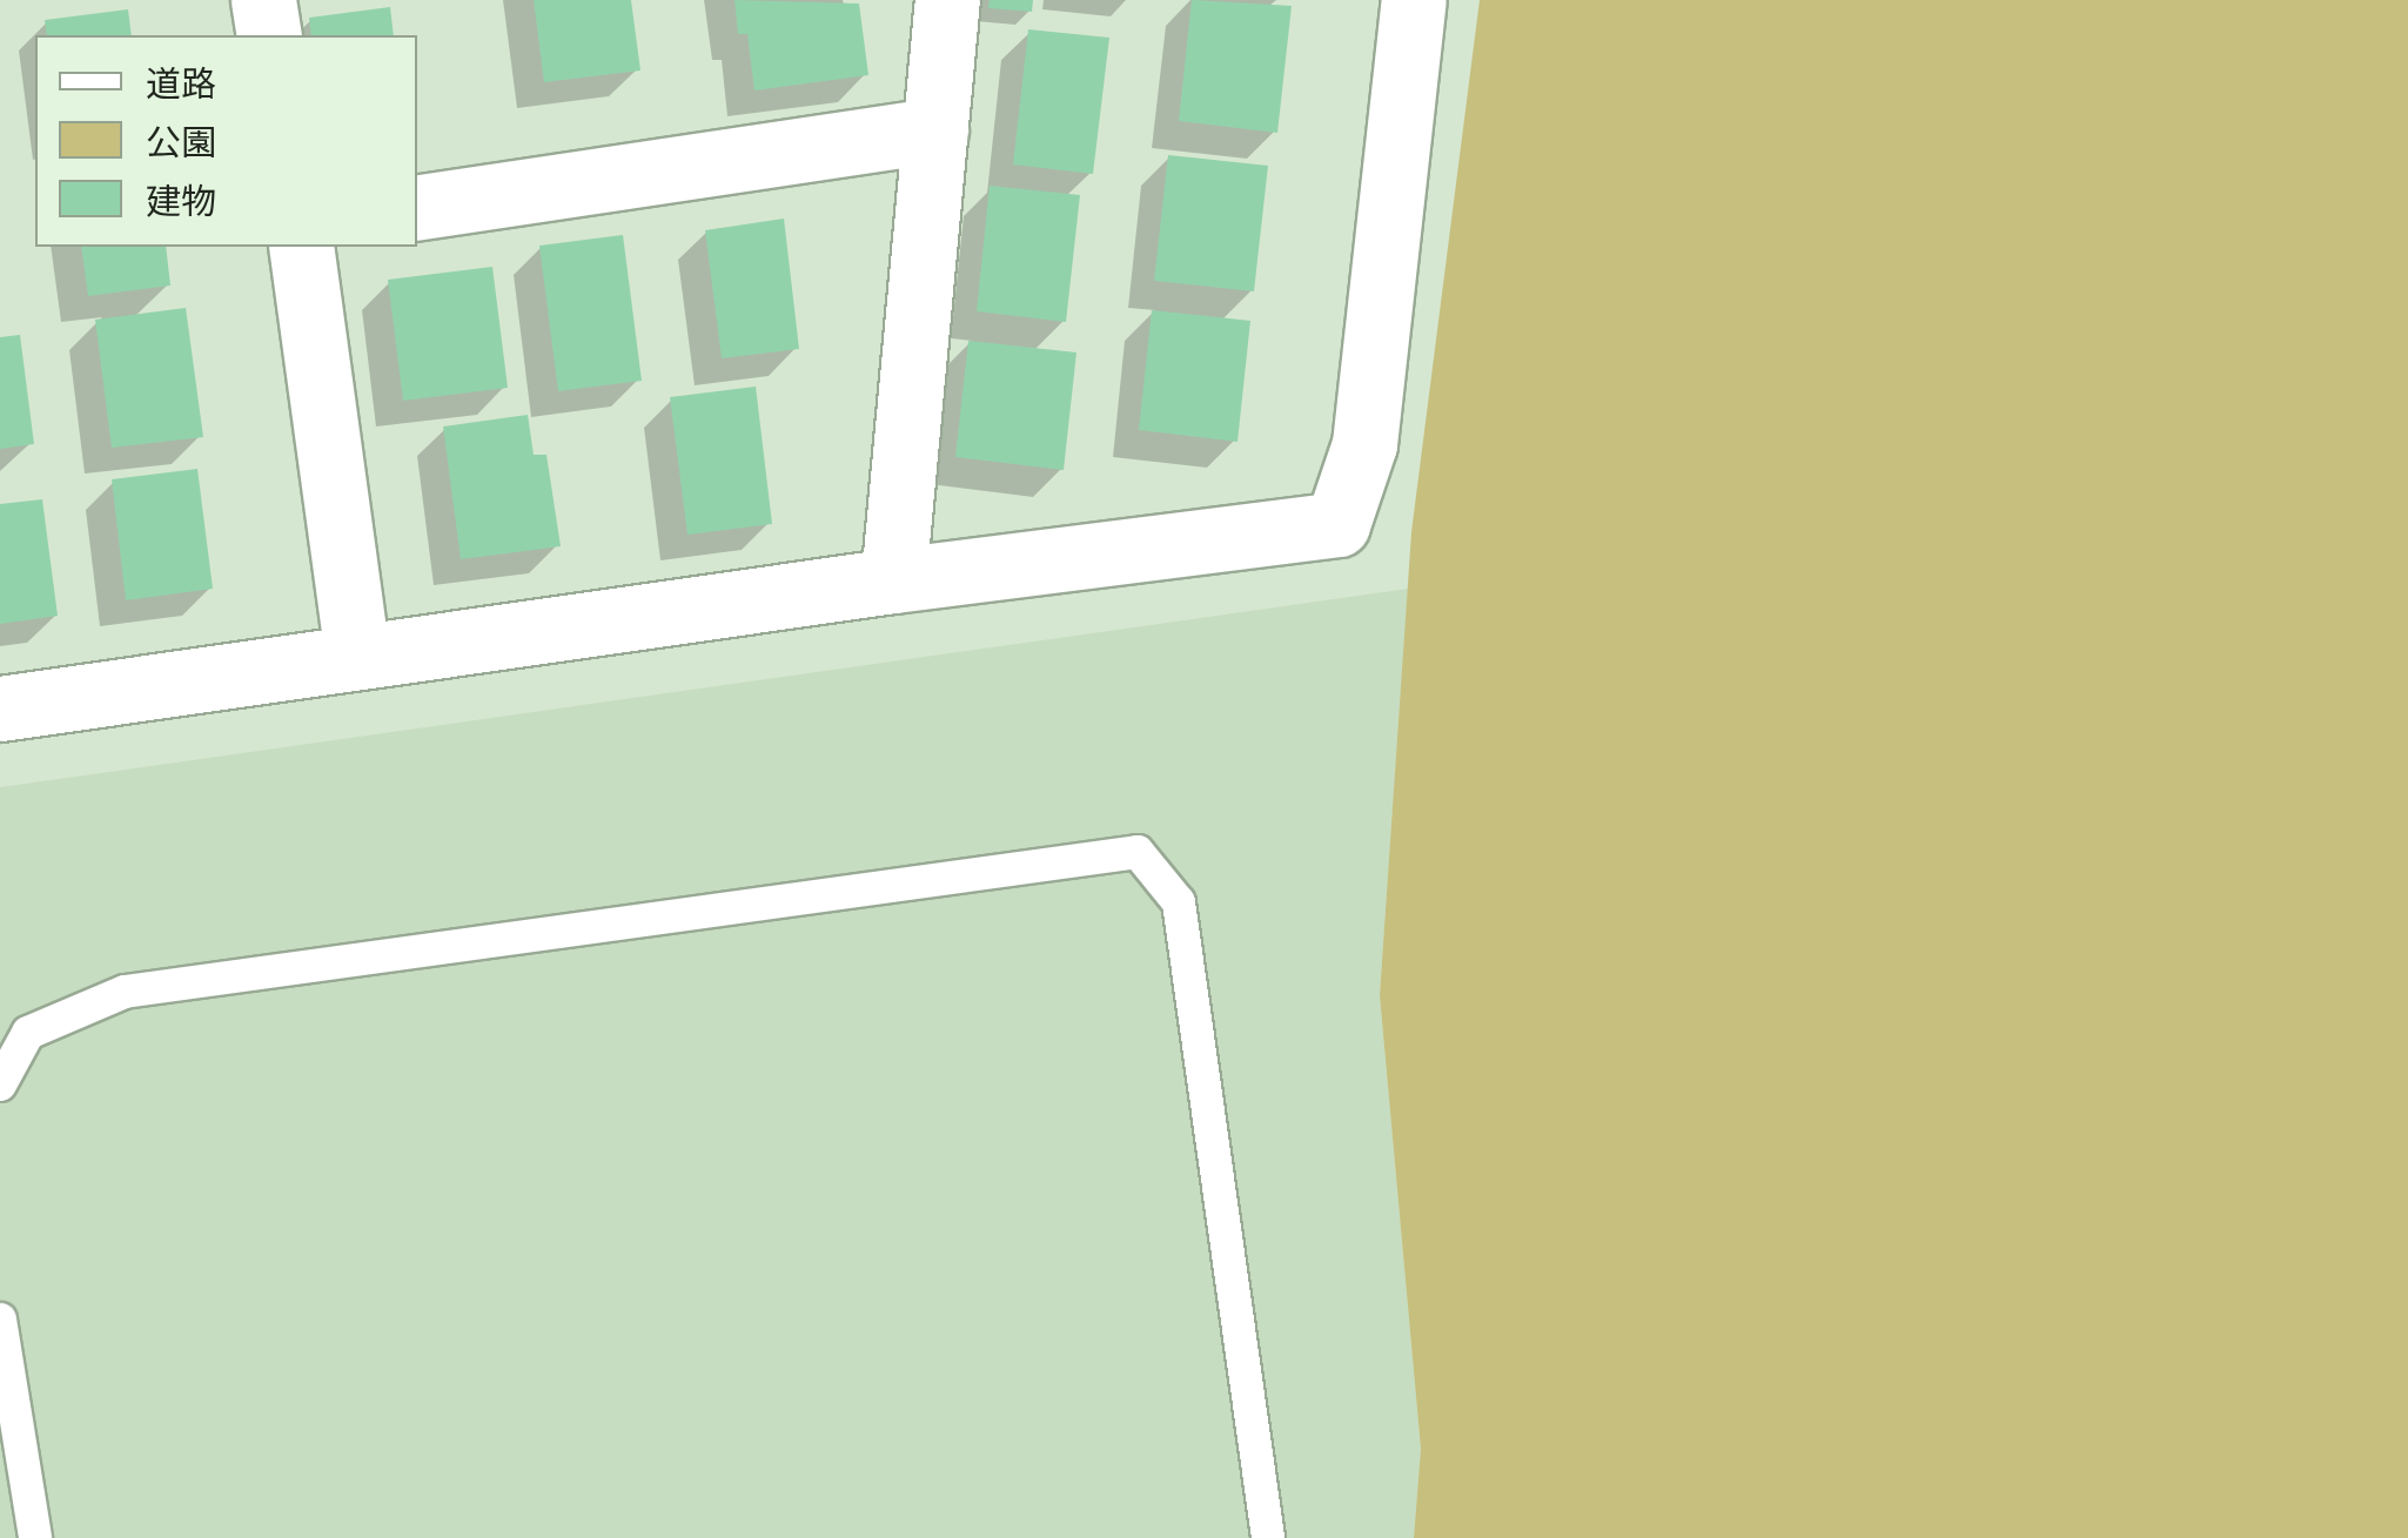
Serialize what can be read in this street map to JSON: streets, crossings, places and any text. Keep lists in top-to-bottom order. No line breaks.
{"legend":["道路","公園","建物"]}
